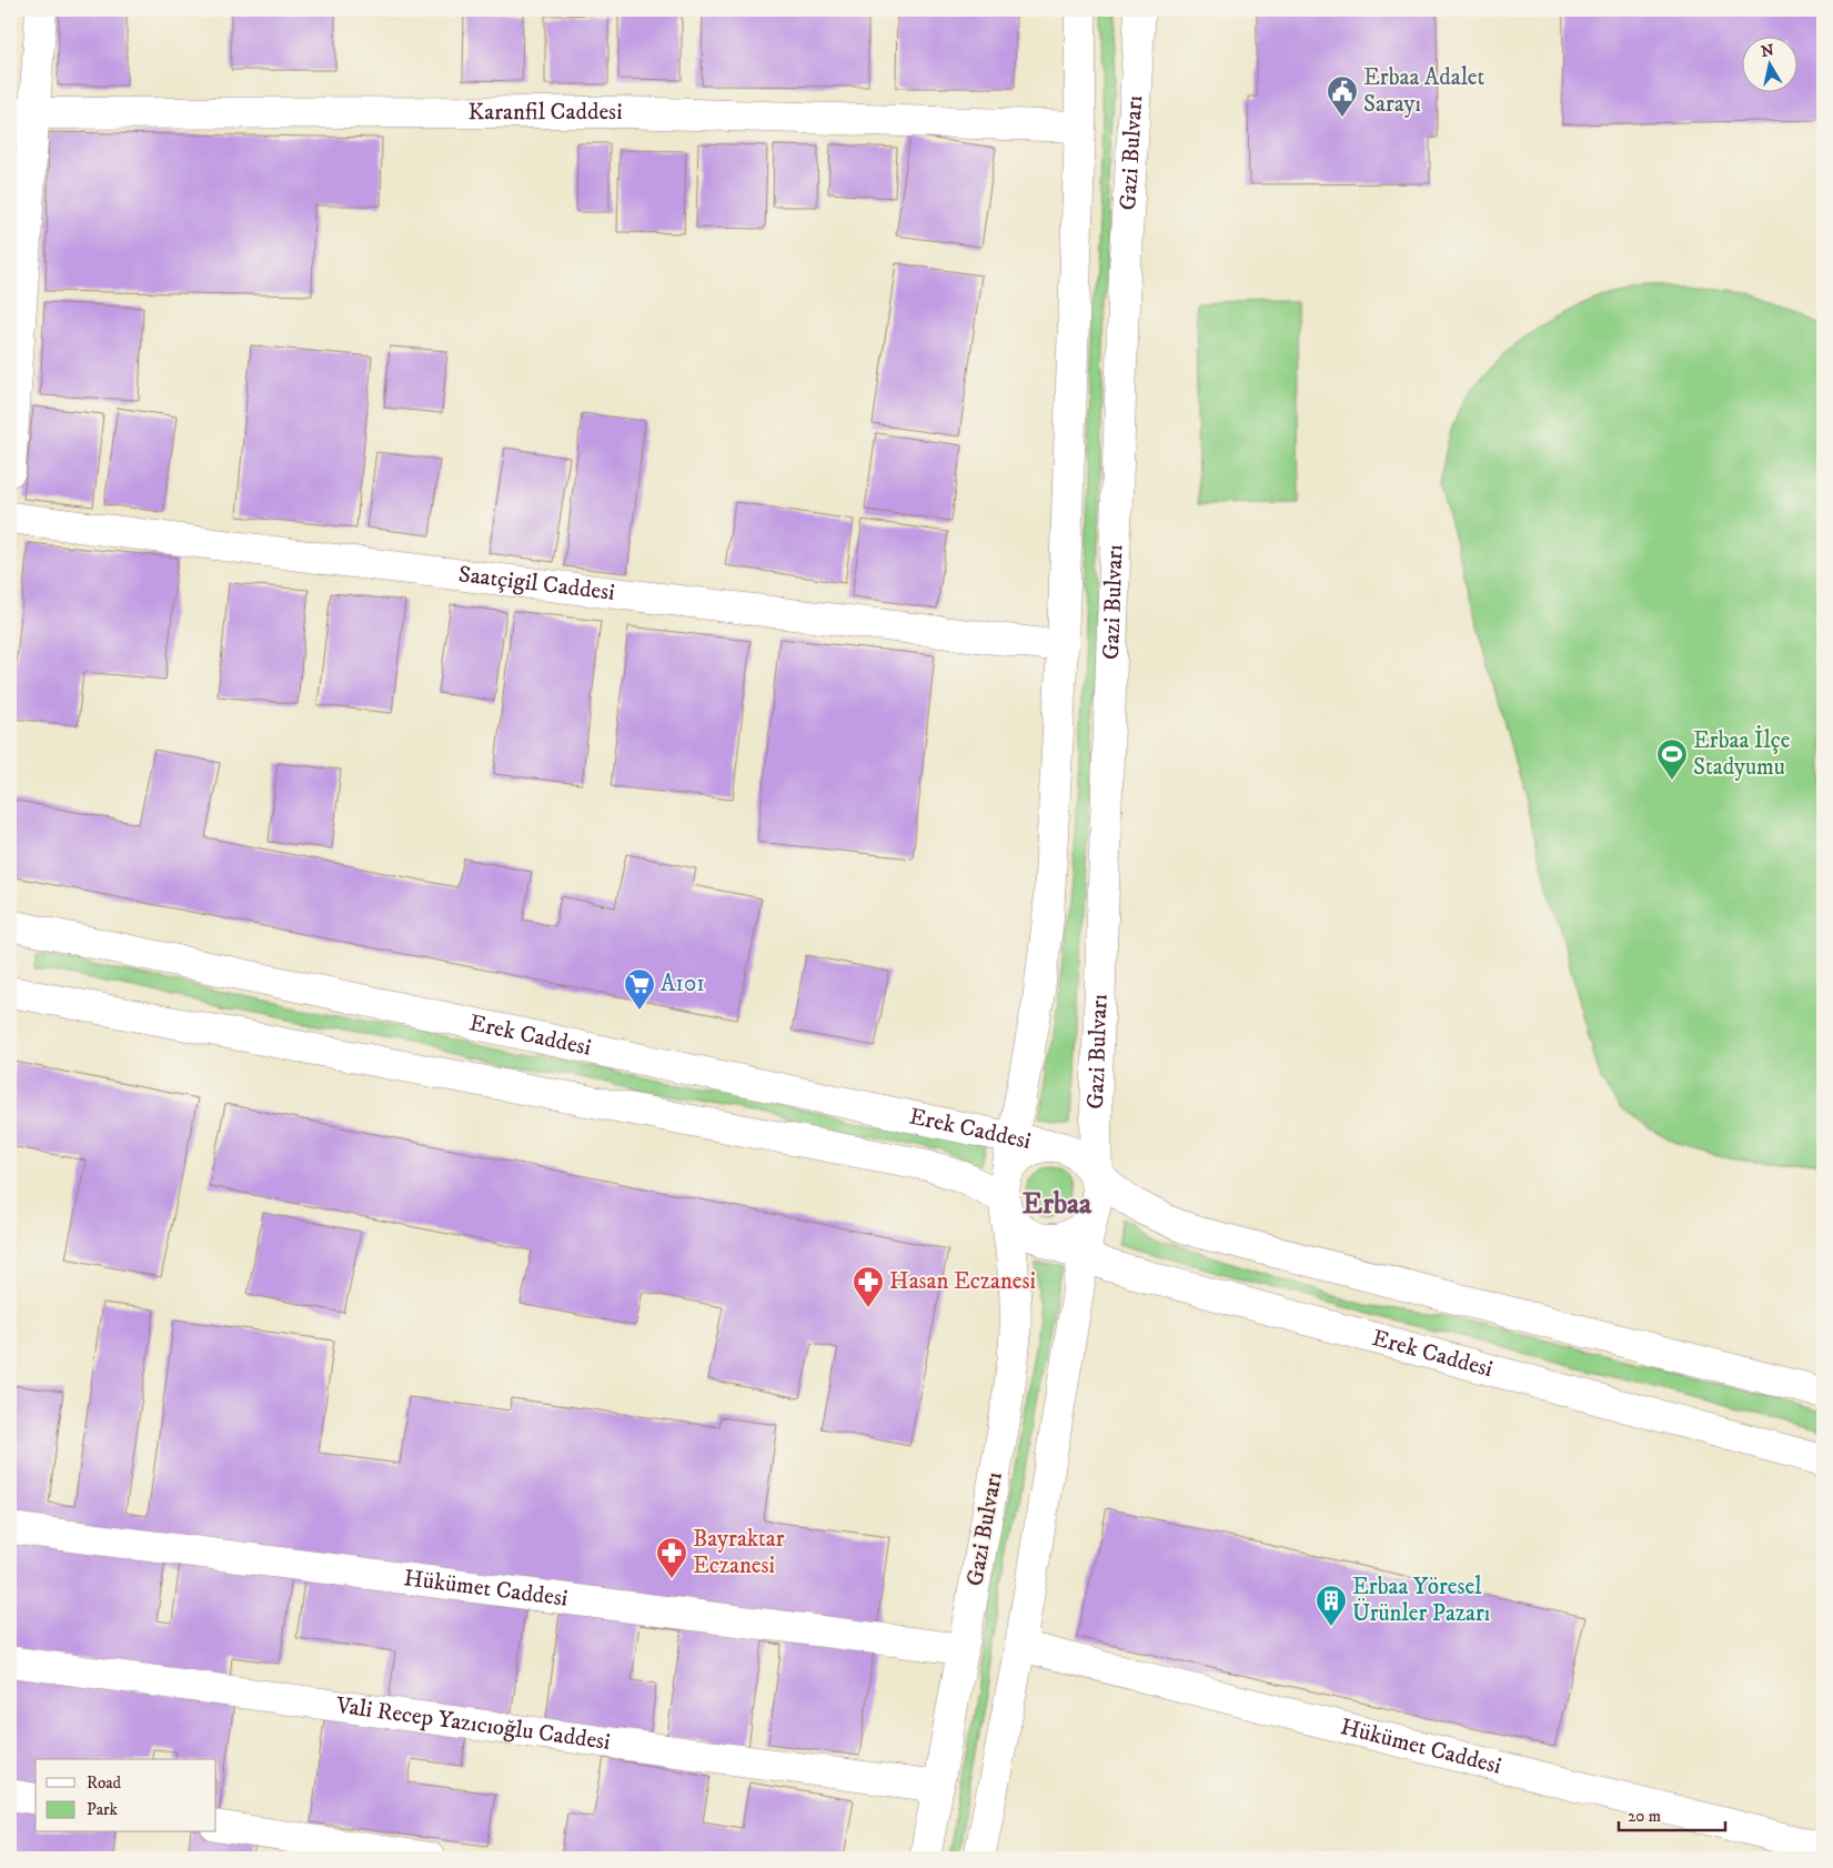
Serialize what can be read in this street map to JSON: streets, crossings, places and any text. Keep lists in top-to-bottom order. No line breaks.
{"streets":{"street":["Karanfil Caddesi","Gazi Bulvarı","Saatçigil Caddesi","Erek Caddesi","Hükümet Caddesi","Vali Recep Yazıcıoğlu Caddesi"]},"crossings":[["Karanfil Caddesi","Gazi Bulvarı"],["Gazi Bulvarı","Saatçigil Caddesi"],["Gazi Bulvarı","Erek Caddesi"],["Gazi Bulvarı","Hükümet Caddesi"],["Gazi Bulvarı","Vali Recep Yazıcıoğlu Caddesi"]],"districts":["Erbaa"],"places":{"public building":["Erbaa Adalet Sarayı"],"sports":["Erbaa İlçe Stadyumu"],"supermarket":["A101"],"pharmacy":["Hasan Eczanesi","Bayraktar Eczanesi"],"building":["Erbaa Yöresel Ürünler Pazarı"]},"legend":["Road","Park"],"scale_bar":"20 m","north":"top"}
